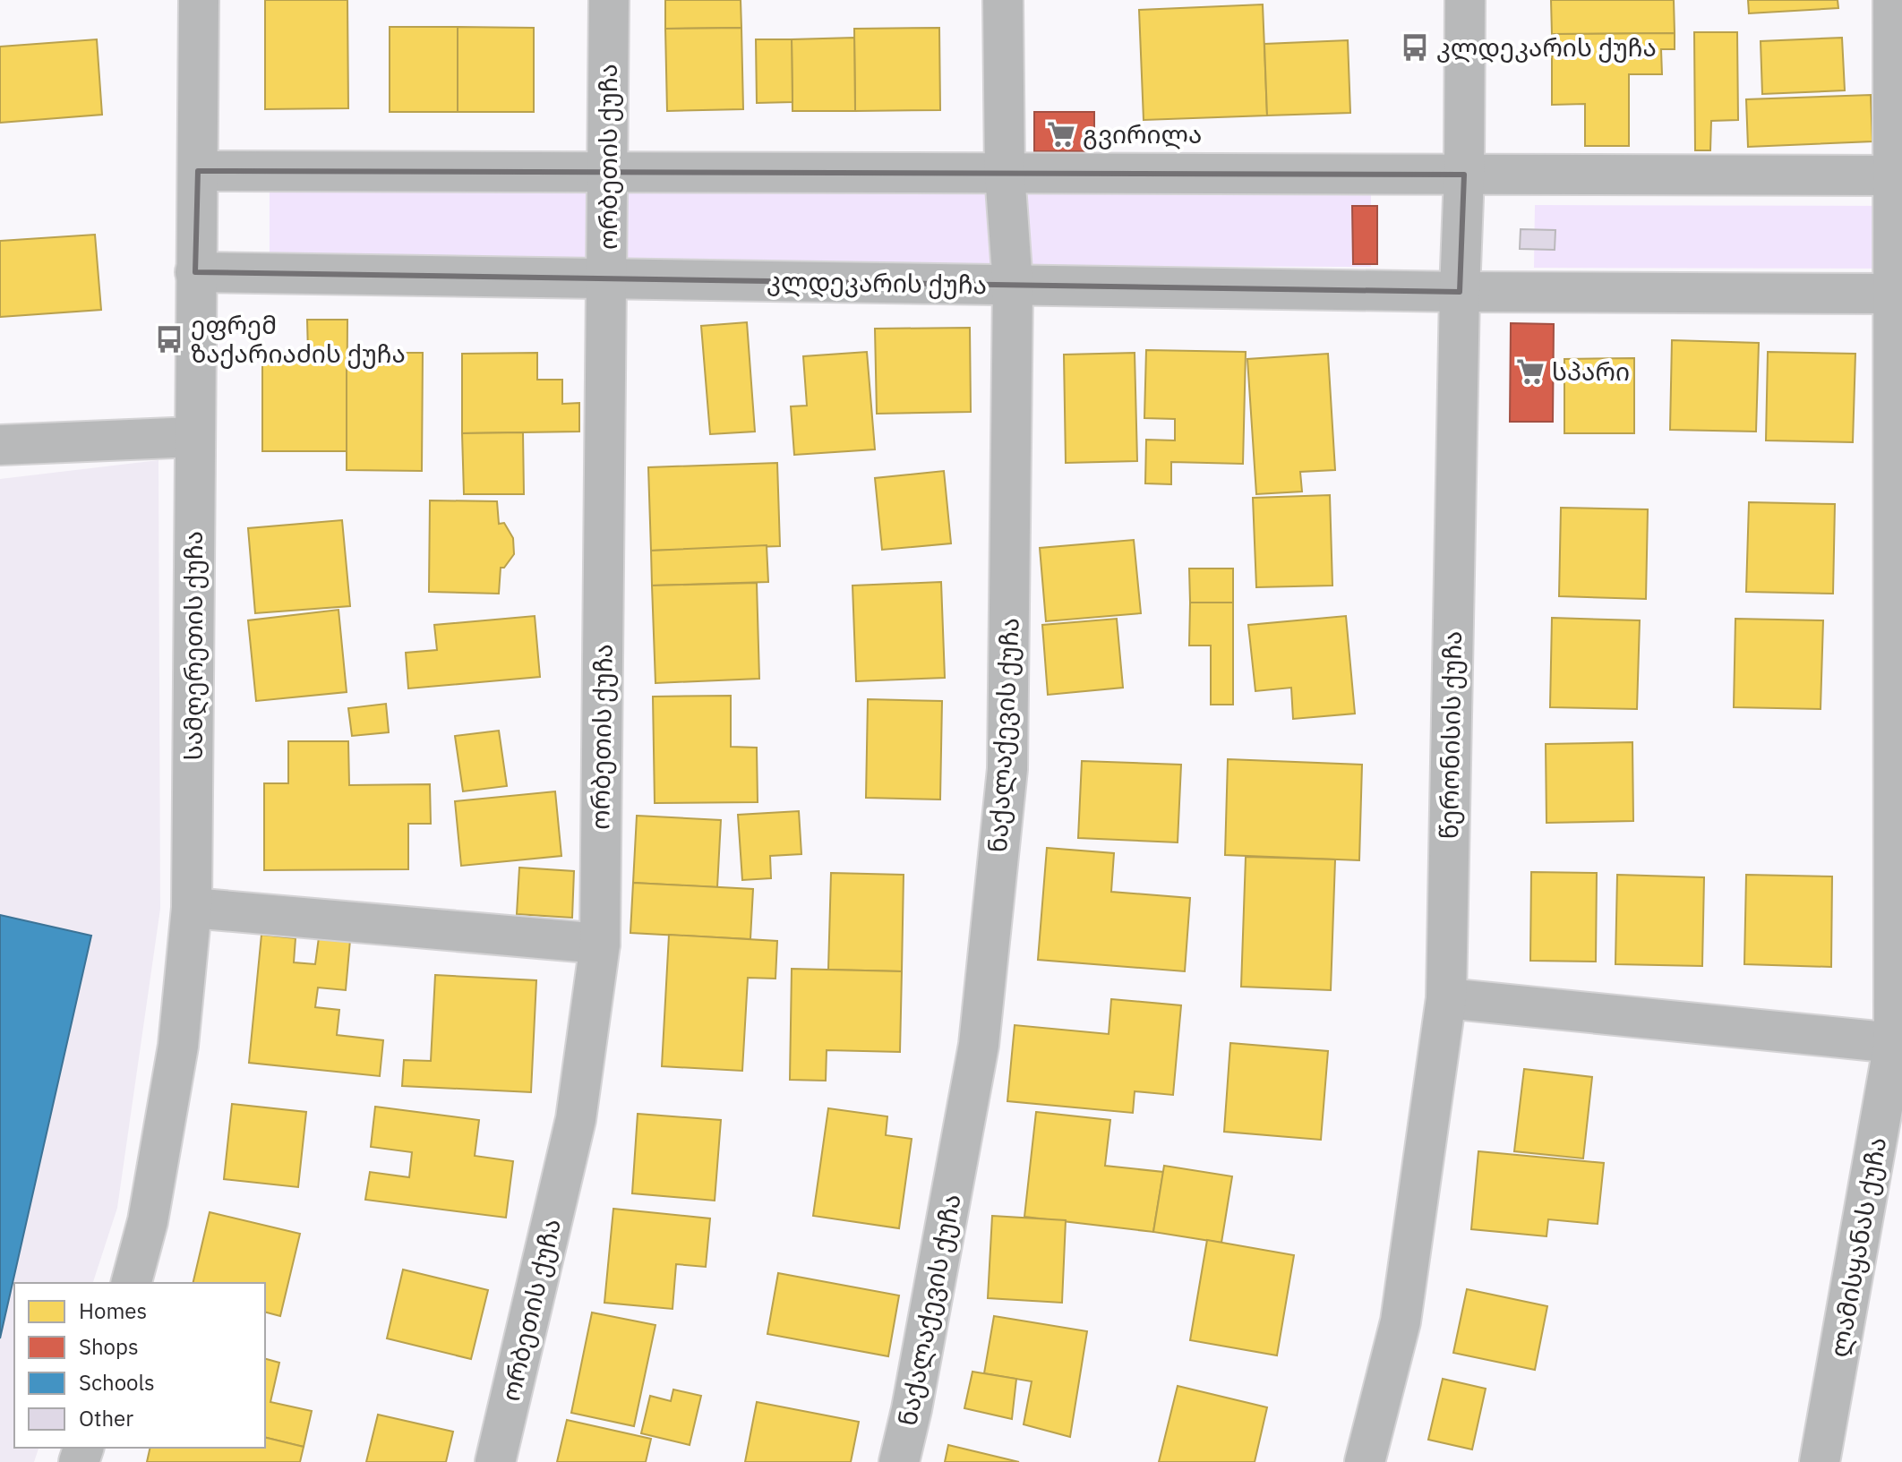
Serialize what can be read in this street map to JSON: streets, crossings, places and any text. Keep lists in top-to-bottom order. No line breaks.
{"streets":{"street":["ორბეთის ქუჩა","კლდეკარის ქუჩა","სამღერეთის ქუჩა","ნაქალაქევის ქუჩა","წერონისის ქუჩა","ლამისყანას ქუჩა"]},"crossings":[["ორბეთის ქუჩა","კლდეკარის ქუჩა"],["კლდეკარის ქუჩა","სამღერეთის ქუჩა"],["კლდეკარის ქუჩა","ნაქალაქევის ქუჩა"],["კლდეკარის ქუჩა","წერონისის ქუჩა"],["კლდეკარის ქუჩა","ლამისყანას ქუჩა"]],"places":{"bus stop":["კლდეკარის ქუჩა","ეფრემ ზაქარიაძის ქუჩა"],"supermarket":["გვირილა","სპარი"]},"legend":["Homes","Shops","Schools","Other"]}
